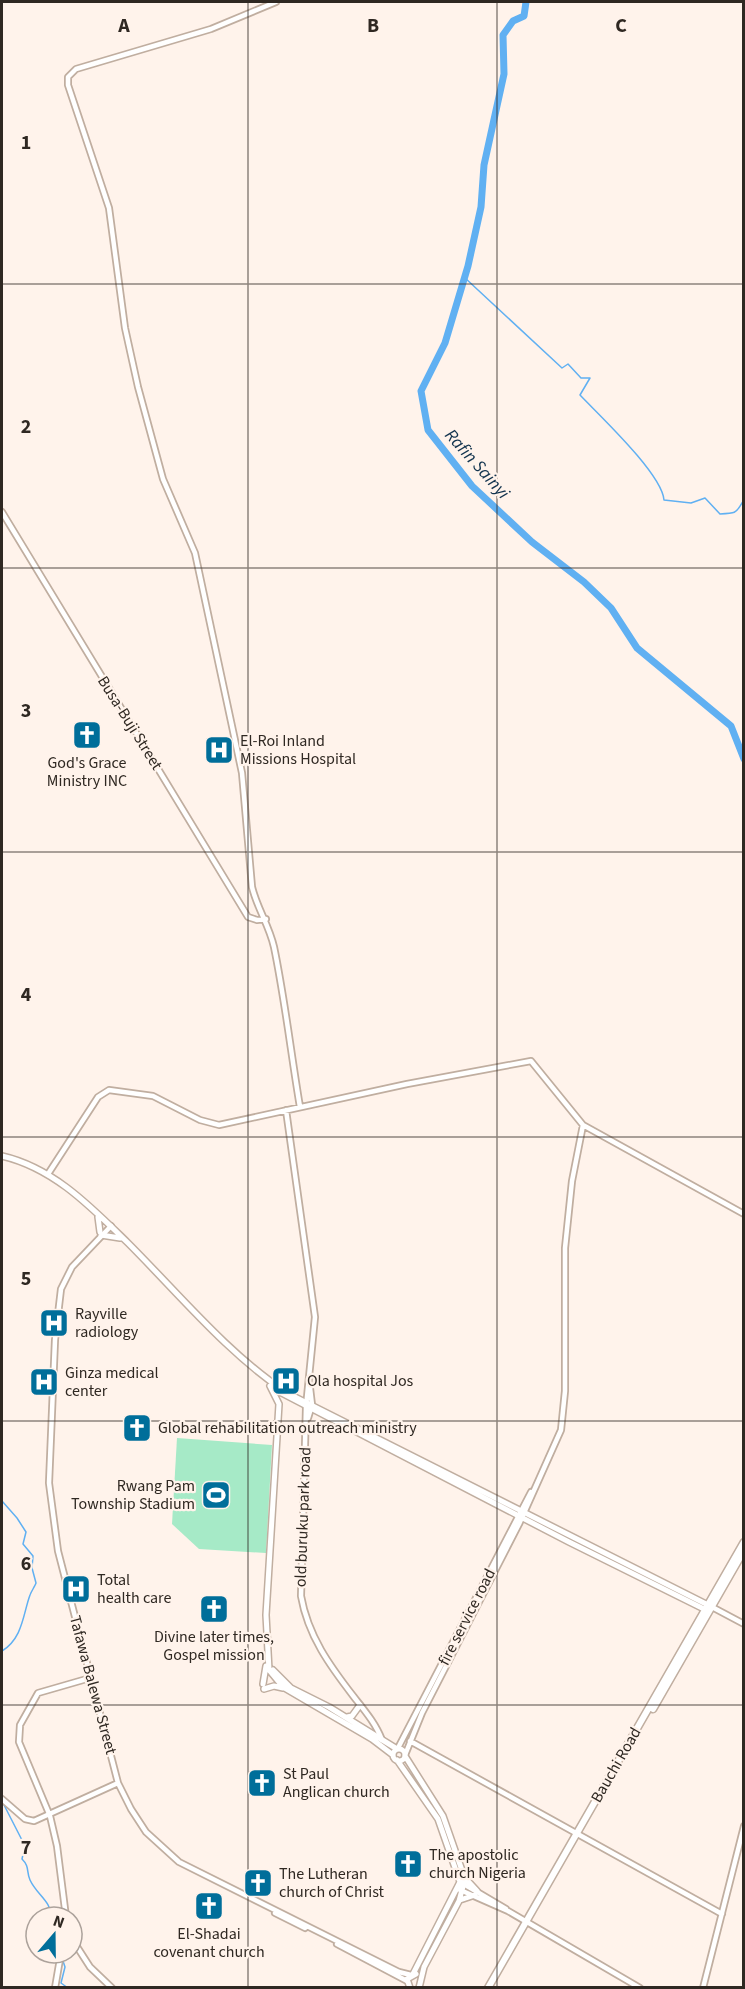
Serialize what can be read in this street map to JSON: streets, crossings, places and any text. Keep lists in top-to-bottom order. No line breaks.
{"streets":{"highway":["Bauchi Road"],"street":["Busa-Buji Street","old buruku park road","fire service road","Tafawa Balewa Street"]},"water":["Rafin Sainyi"],"places":{"church":["God's Grace Ministry INC","Global rehabilitation outreach ministry","Divine later times, Gospel mission","St Paul Anglican church","The apostolic church Nigeria","The Lutheran church of Christ","El-Shadai covenant church"],"hospital":["El-Roi Inland Missions Hospital","Rayville radiology","Ola hospital Jos","Ginza medical center","Total health care"],"sports":["Rwang Pam Township Stadium"]},"north":"top","grid":{"columns":["A","B","C"],"rows":["1","2","3","4","5","6","7"]}}
